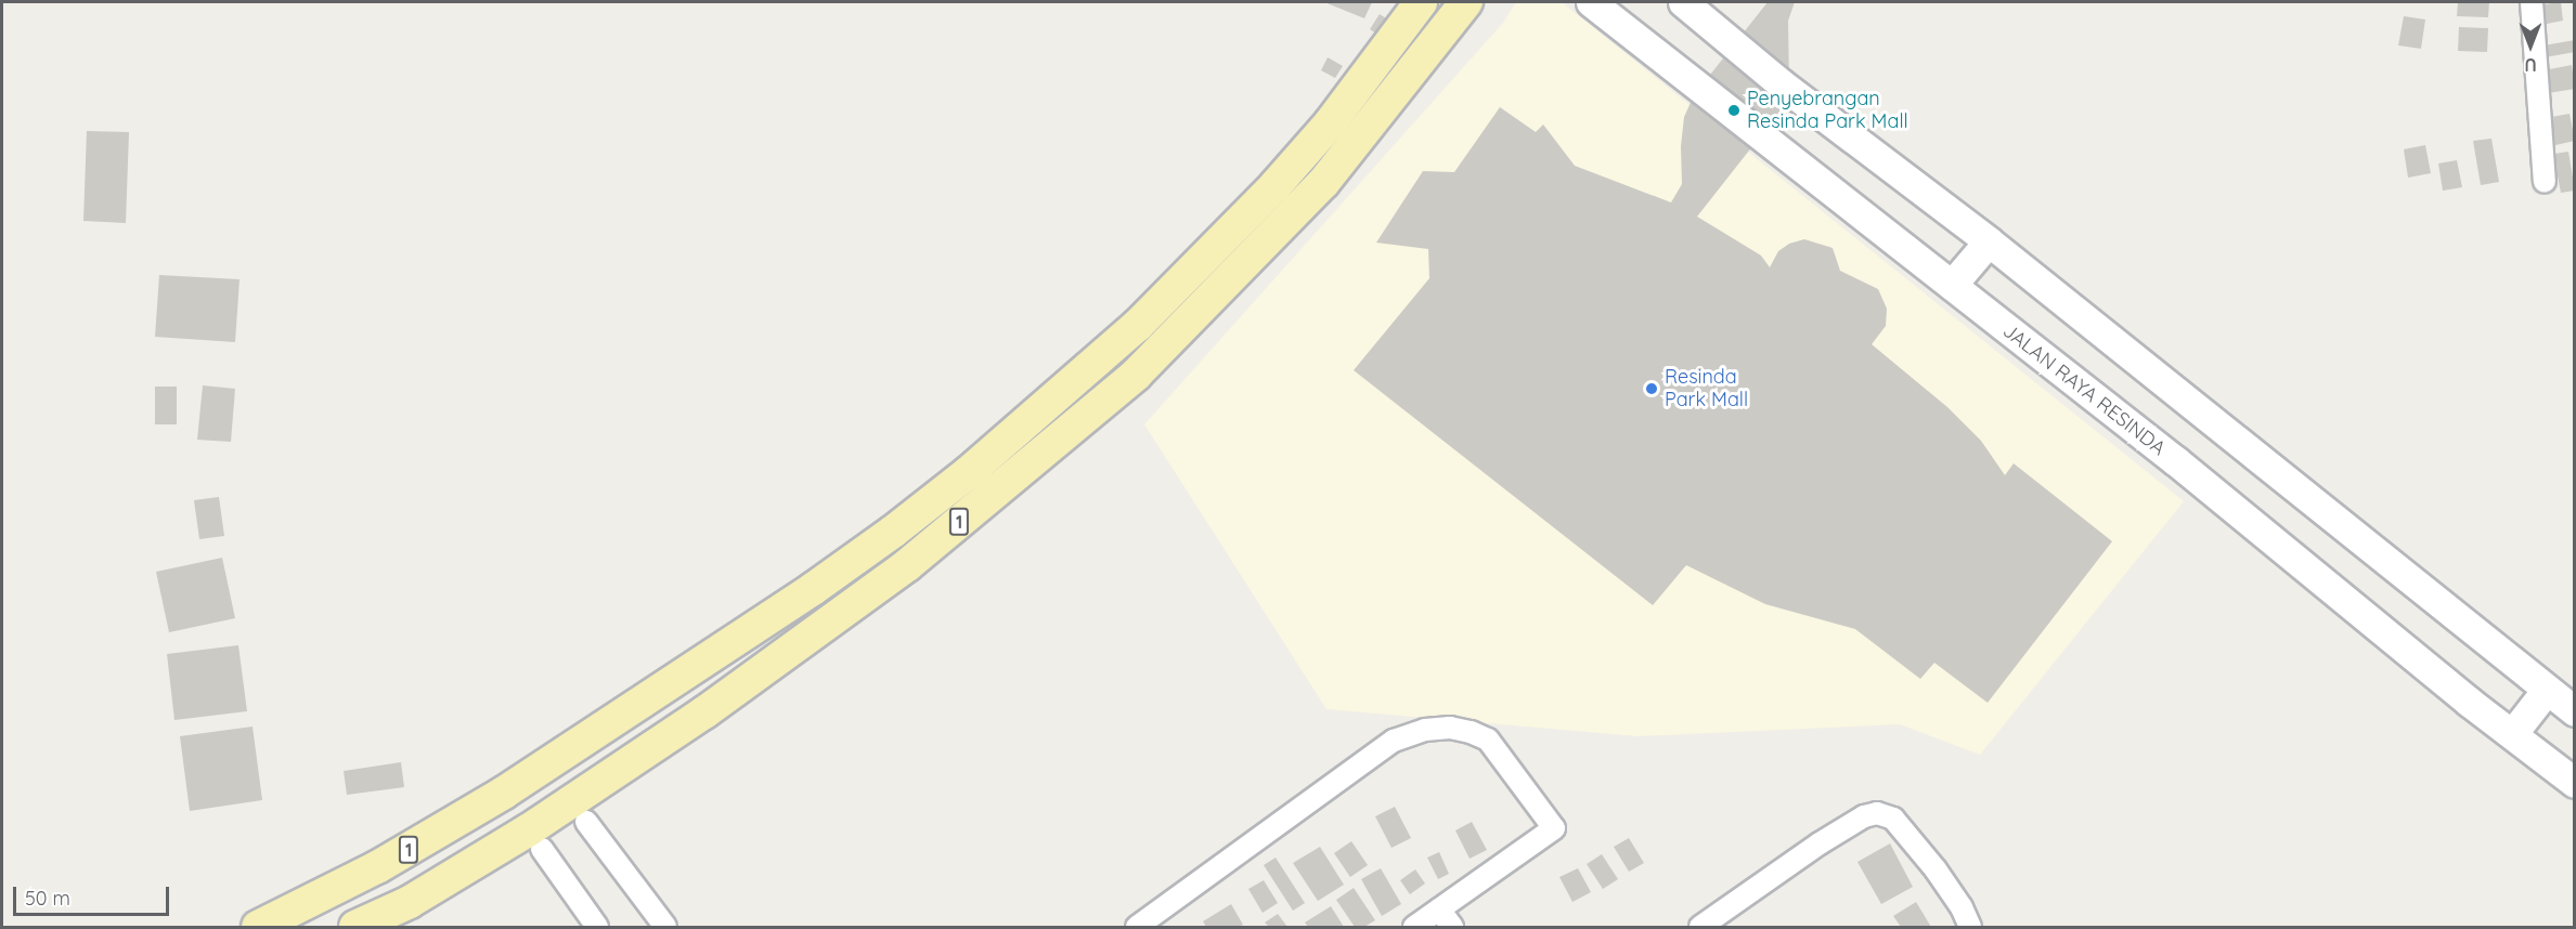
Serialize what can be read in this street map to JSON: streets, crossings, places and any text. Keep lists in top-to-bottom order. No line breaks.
{"streets":{"main road":["1"],"street":["JALAN RAYA RESINDA"]},"places":["Penyebrangan Resinda Park Mall","Resinda Park Mall"],"scale_bar":"50 m","north":"bottom"}
